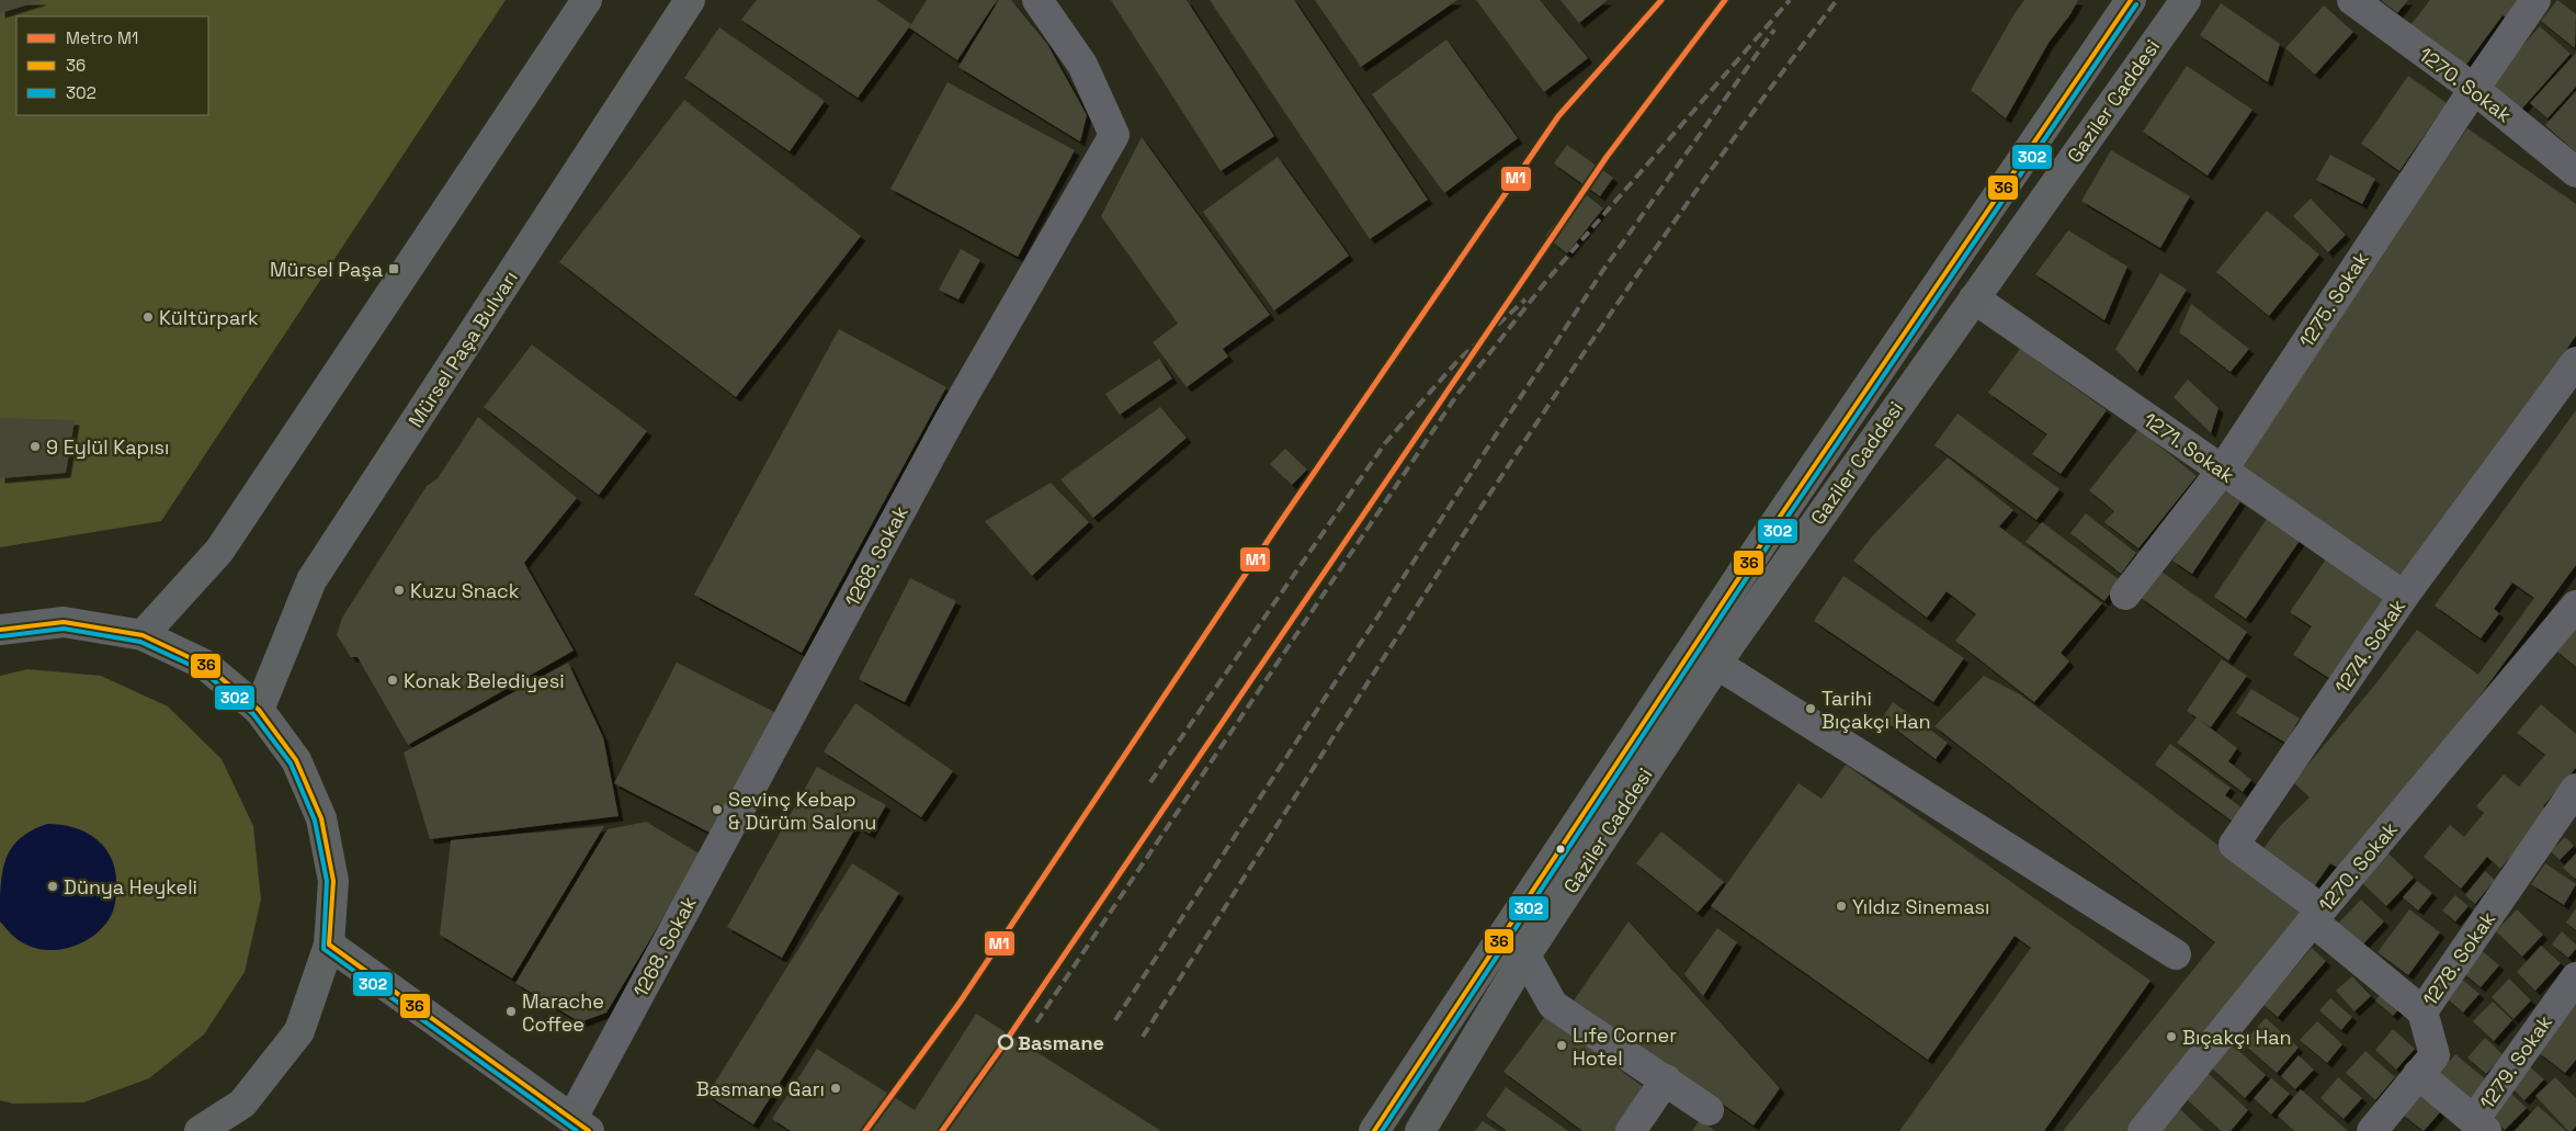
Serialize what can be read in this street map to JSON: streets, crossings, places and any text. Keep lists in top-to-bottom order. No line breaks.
{"streets":{"main road":["Gaziler Caddesi","Mürsel Paşa Bulvarı"],"street":["1270. Sokak","1275. Sokak","1271. Sokak","1268. Sokak","1274. Sokak","1278. Sokak","1279. Sokak"]},"crossings":[["1270. Sokak","1275. Sokak"],["1270. Sokak","1274. Sokak"],["1270. Sokak","1278. Sokak"],["Gaziler Caddesi","1271. Sokak"],["1275. Sokak","1271. Sokak"],["1271. Sokak","1274. Sokak"],["1274. Sokak","1278. Sokak"]],"places":{"transit":["Mürsel Paşa"],"other":["Kültürpark","9 Eylül Kapısı","Kuzu Snack","Konak Belediyesi","Tarihi Bıçakçı Han","Sevinç Kebap & Dürüm Salonu","Dünya Heykeli","Yıldız Sineması","Marache Coffee","Bıçakçı Han","Basmane","Lıfe Corner Hotel","Basmane Garı"]},"lines":["metro line M1","transit line 36","transit line 302"],"legend":["Metro M1","36","302"]}
